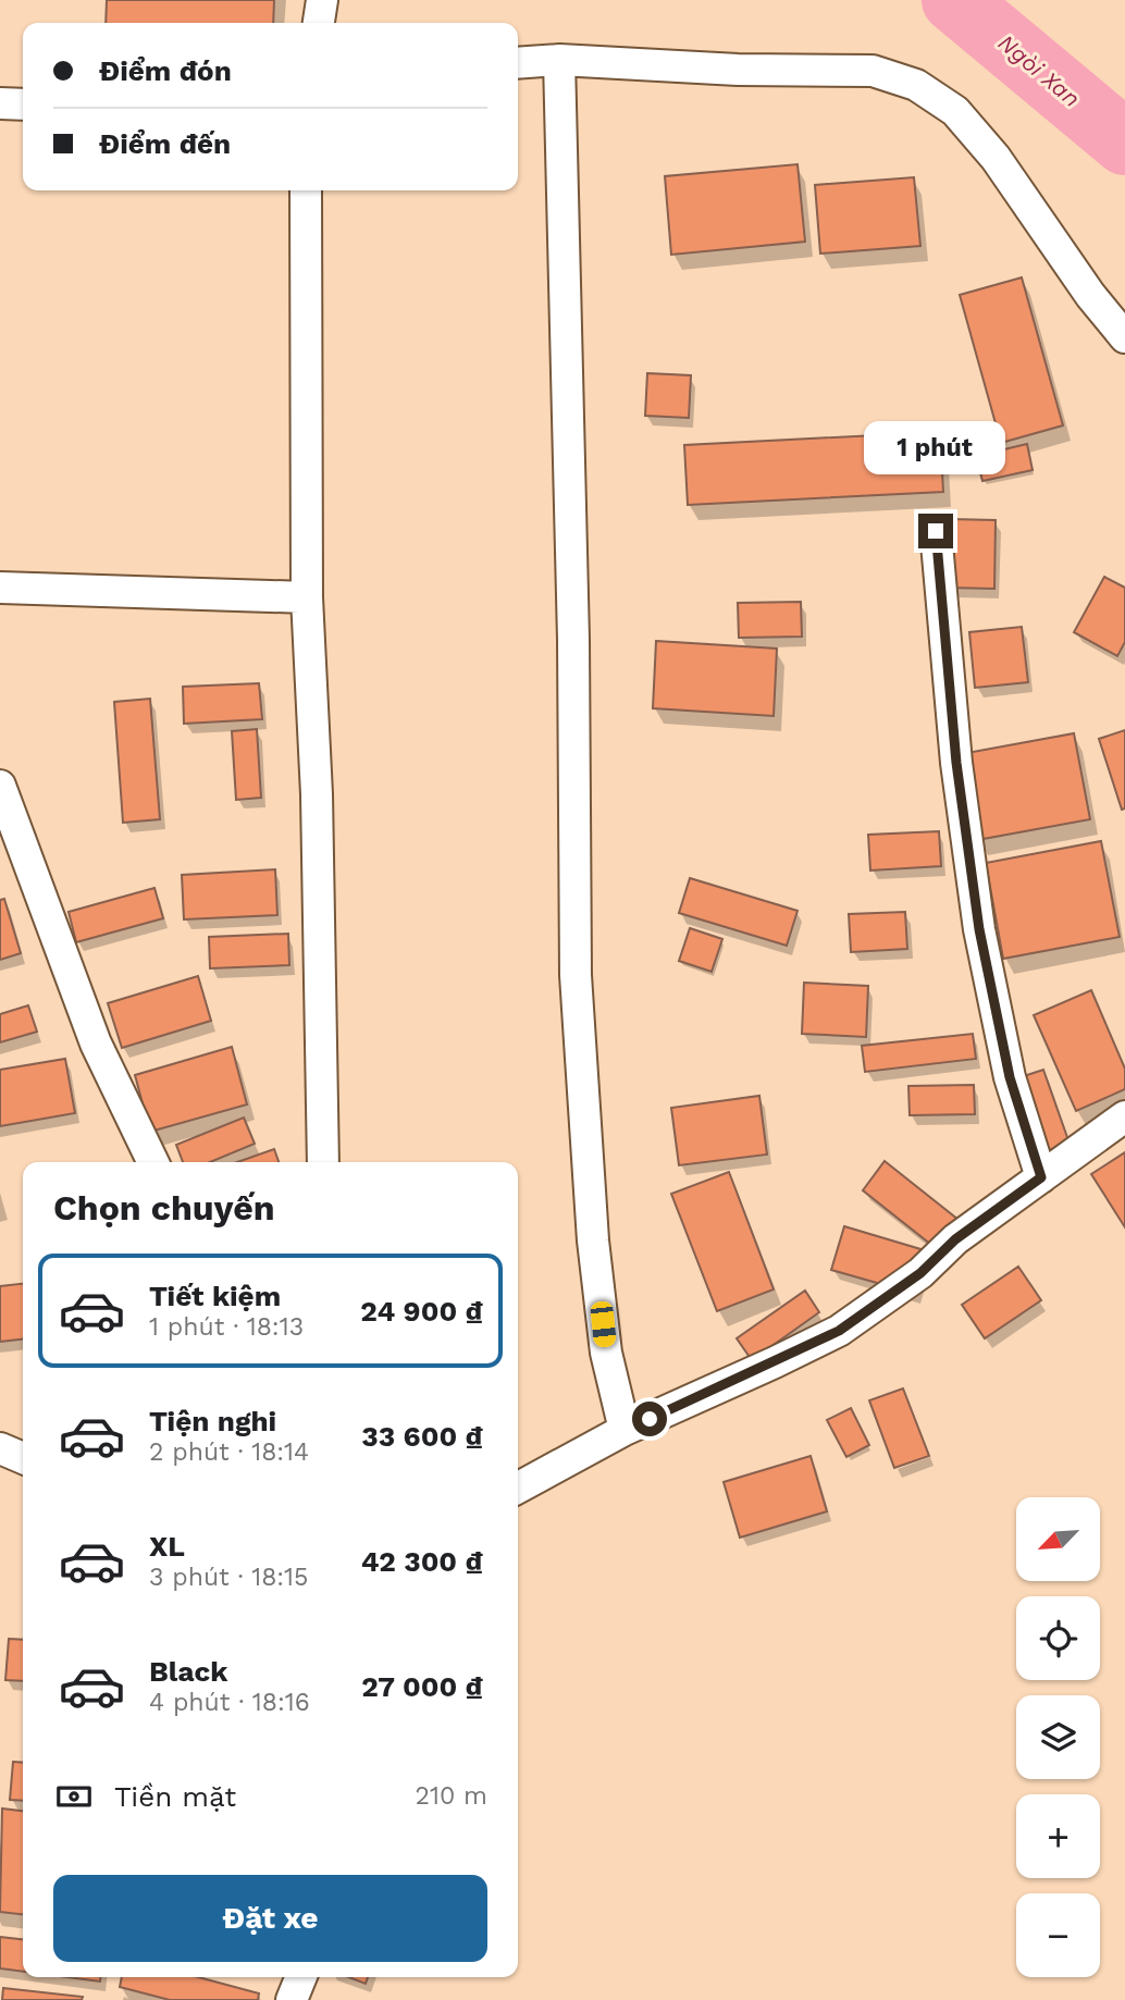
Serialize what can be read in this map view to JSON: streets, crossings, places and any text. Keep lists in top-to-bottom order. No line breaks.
{"water":["Ngòi Xan"],"north":"bottom left","page":{"banner":["Điểm đón","Điểm đến"],"bubble":"1 phút","heading":"Chọn chuyến","list":[{"name":"Tiết kiệm","note":"1 phút · 18:13","value":"24 900 ₫"},{"name":"Tiện nghi","note":"2 phút · 18:14","value":"33 600 ₫"},{"name":"XL","note":"3 phút · 18:15","value":"42 300 ₫"},{"name":"Black","note":"4 phút · 18:16","value":"27 000 ₫"}],"map_buttons":["+","−"],"pay":["Tiền mặt","210 m"],"buttons":"Đặt xe"}}
